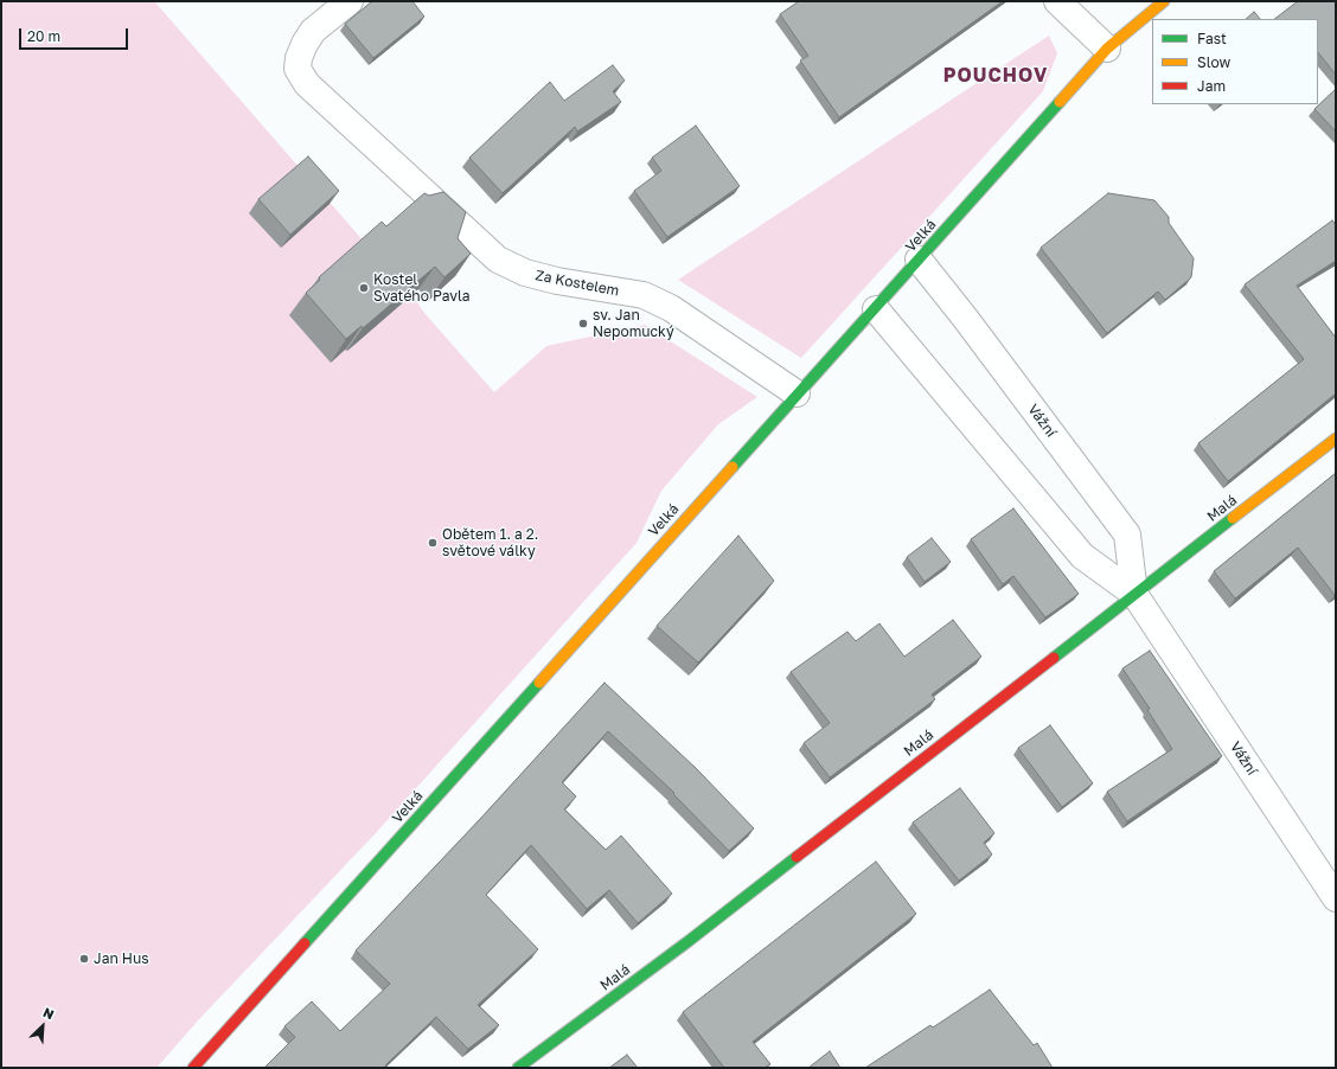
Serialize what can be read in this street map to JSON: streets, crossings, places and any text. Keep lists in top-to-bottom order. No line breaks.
{"streets":{"street":["Velká","Za Kostelem","Vážní","Malá"]},"crossings":[["Velká","Za Kostelem"],["Velká","Vážní"],["Vážní","Malá"]],"districts":["POUCHOV"],"places":["Kostel Svatého Pavla","sv. Jan Nepomucký","Obětem 1. a 2. světové války","Jan Hus"],"legend":["Fast","Slow","Jam"],"scale_bar":"20 m","north":"top right"}
